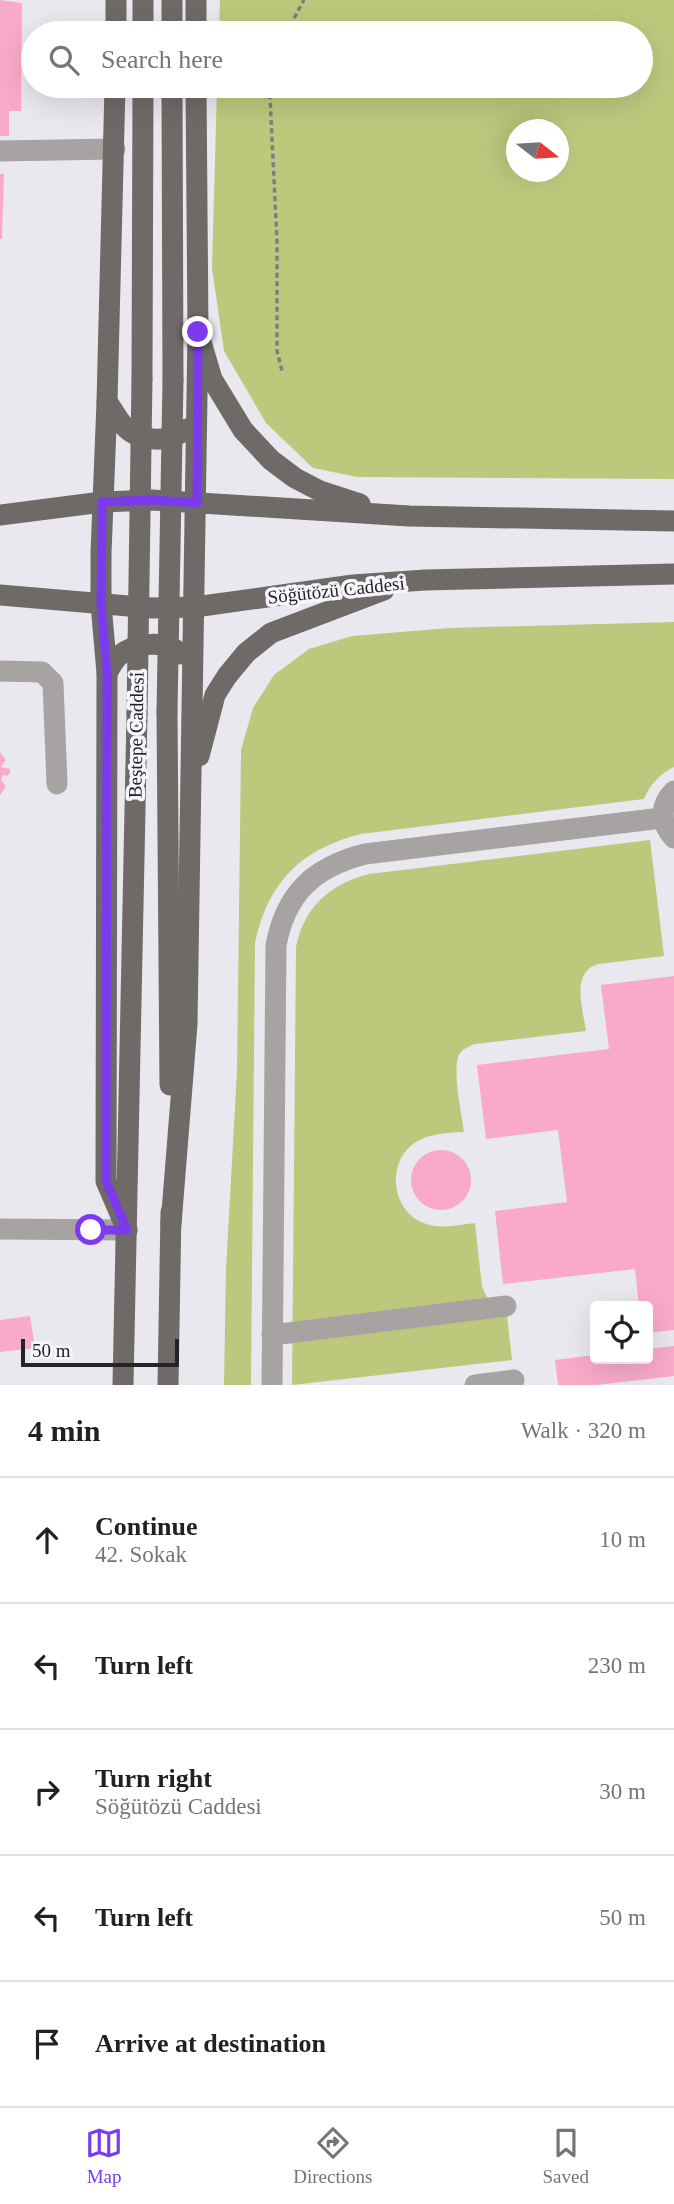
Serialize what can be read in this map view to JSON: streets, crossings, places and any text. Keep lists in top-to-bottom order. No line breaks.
{"streets":{"main road":["Söğütözü Caddesi","Beştepe Caddesi"]},"scale_bar":"50 m","north":"right","page":{"search":"Search here","scale":"50 m","heading":["4 min","Walk · 320 m"],"list":[["Continue","42. Sokak","10 m"],["Turn left","230 m"],["Turn right","Söğütözü Caddesi","30 m"],["Turn left","50 m"],"Arrive at destination"],"nav":["Map","Directions","Saved"]}}
